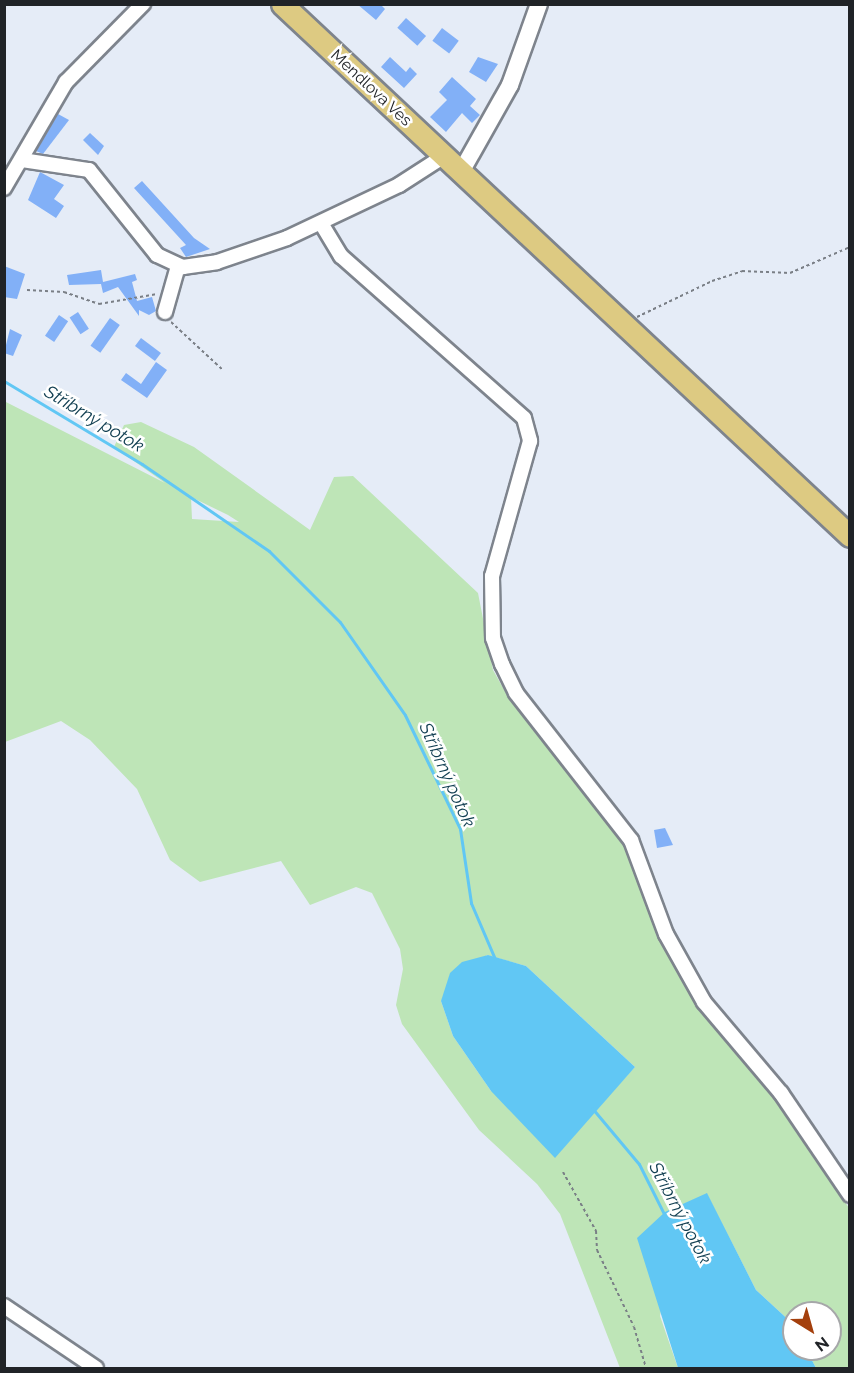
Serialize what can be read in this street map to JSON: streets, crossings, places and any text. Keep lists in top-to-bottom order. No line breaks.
{"streets":{"main road":["Mendlova Ves"]},"water":["Stříbrný potok"],"north":"bottom right"}
